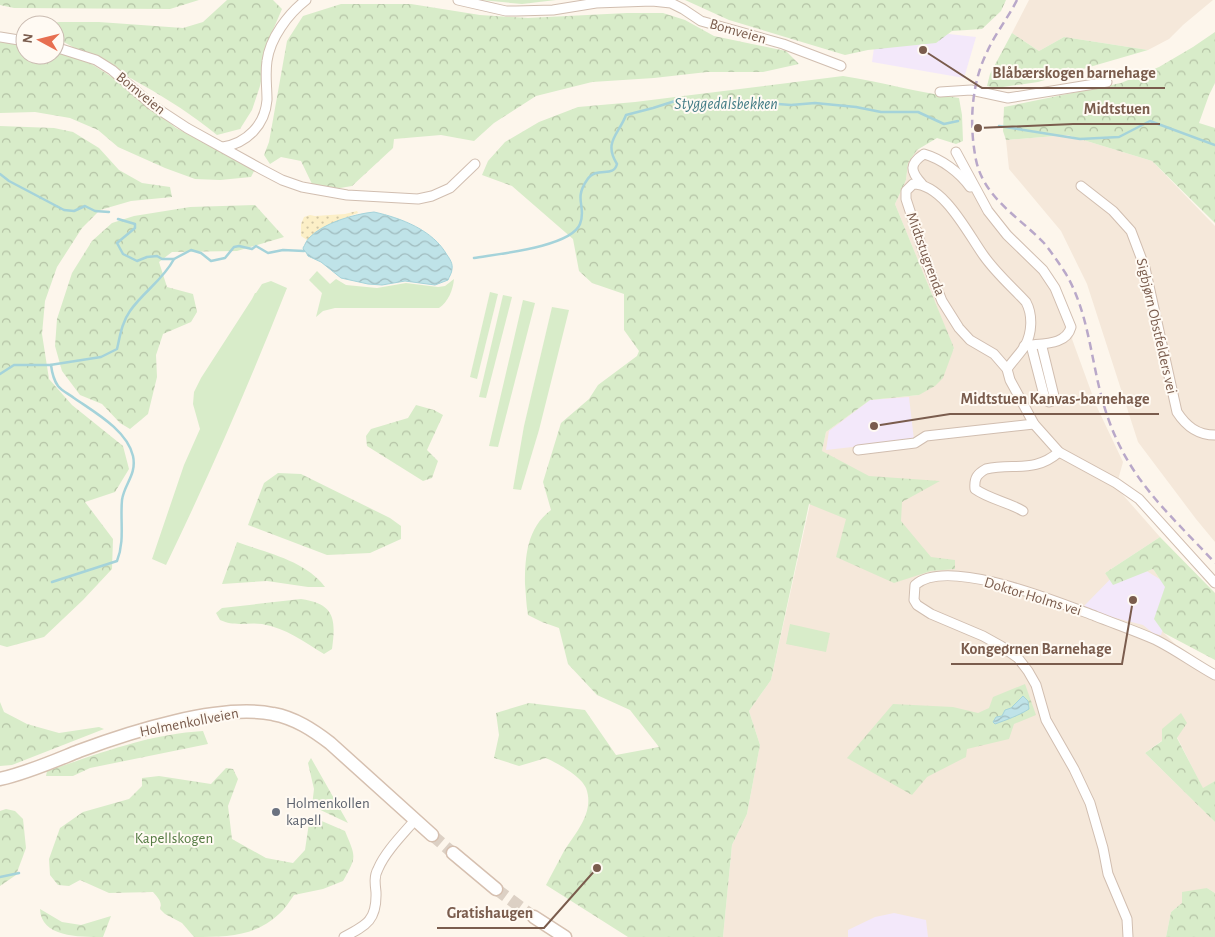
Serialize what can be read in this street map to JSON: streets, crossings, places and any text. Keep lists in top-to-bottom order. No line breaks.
{"streets":{"main road":["Holmenkollveien"],"street":["Bomveien","Midtstugrenda","Sigbjørn Obstfelders vei","Doktor Holms vei"]},"water":["Styggedalsbekken"],"parks":["Kapellskogen"],"places":["Blåbærskogen barnehage","Midtstuen","Midtstuen Kanvas-barnehage","Kongeørnen Barnehage","Holmenkollen kapell","Gratishaugen"],"north":"left"}
